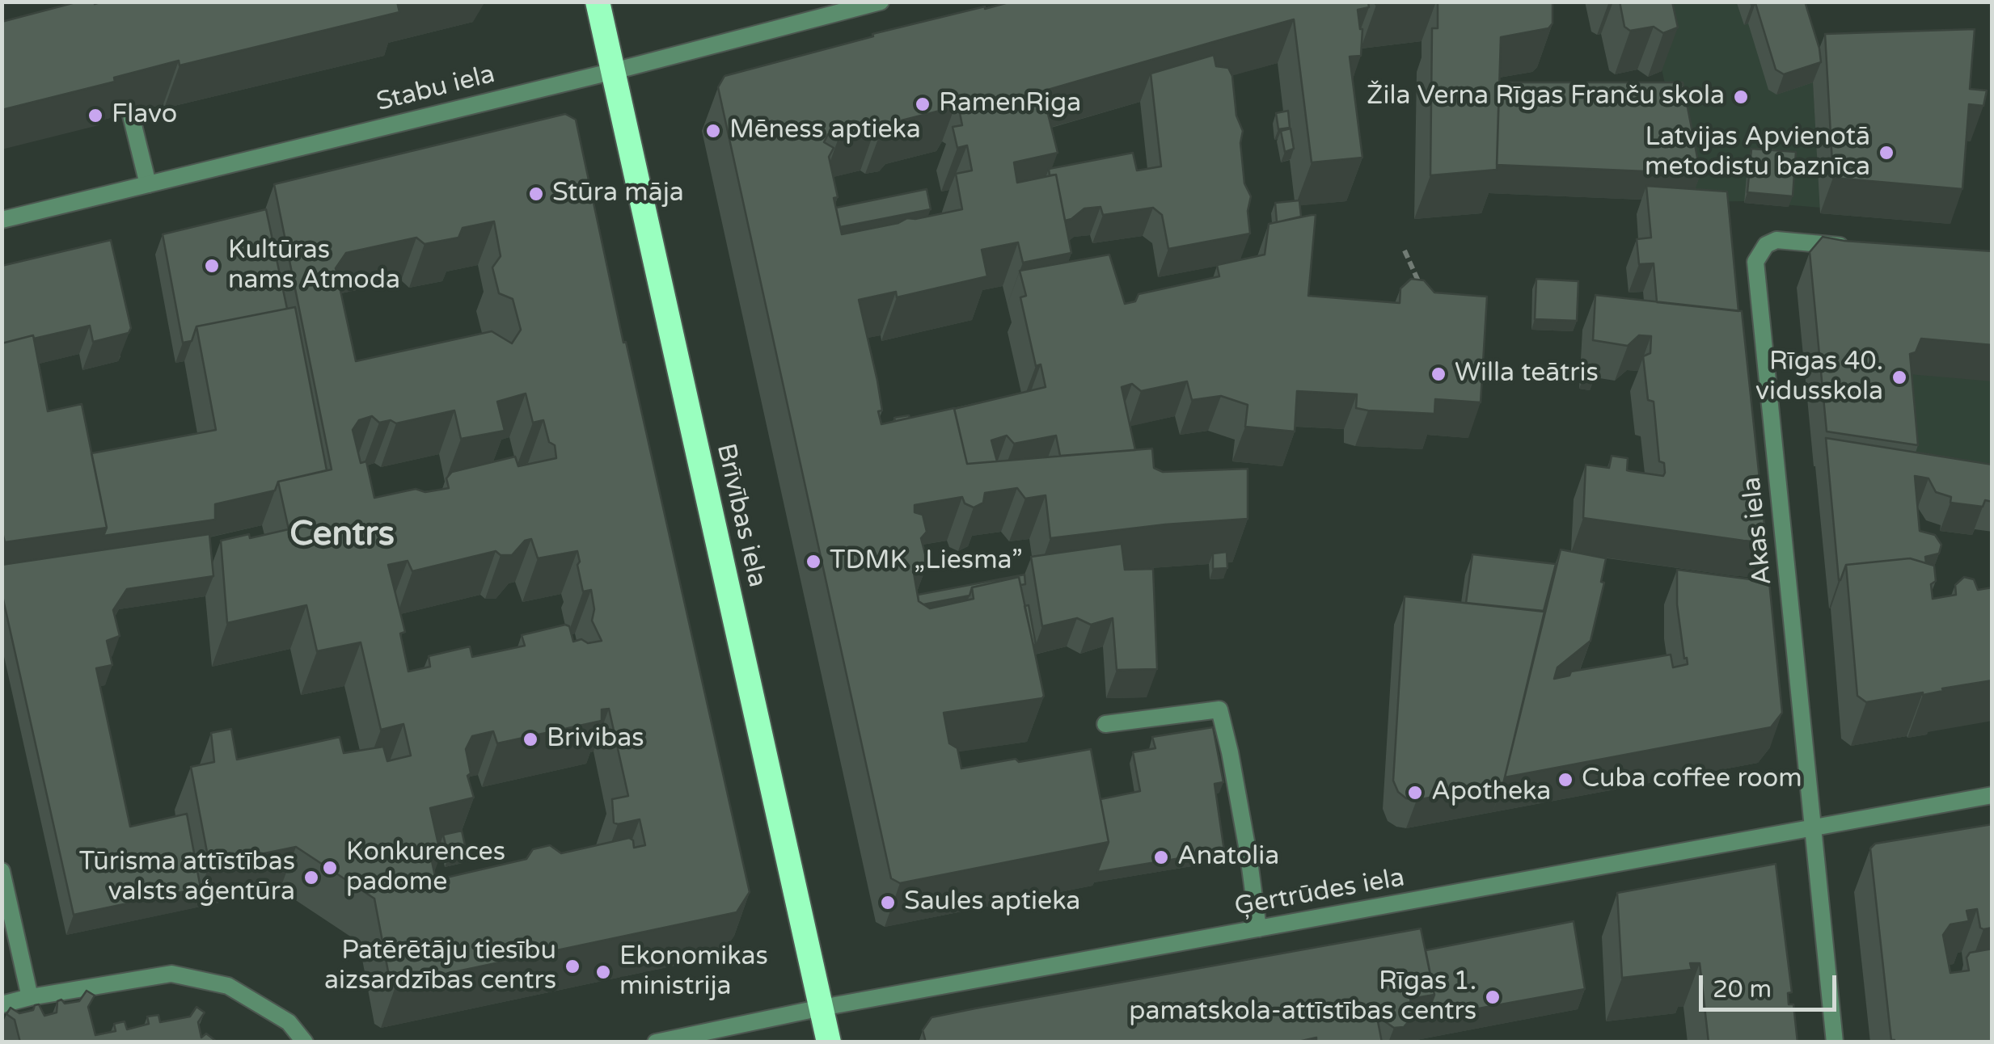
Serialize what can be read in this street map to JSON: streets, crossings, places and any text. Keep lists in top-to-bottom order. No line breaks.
{"streets":{"highway":["Brīvības iela"],"street":["Stabu iela","Akas iela","Ģertrūdes iela"]},"crossings":[["Stabu iela","Brīvības iela"],["Brīvības iela","Ģertrūdes iela"],["Akas iela","Ģertrūdes iela"]],"districts":["Centrs"],"places":["Žila Verna Rīgas Franču skola","RamenRiga","Flavo","Mēness aptieka","Latvijas Apvienotā metodistu baznīca","Stūra māja","Kultūras nams Atmoda","Willa teātris","Rīgas 40. vidusskola","TDMK „Liesma”","Brivibas","Cuba coffee room","Apotheka","Anatolia","Konkurences padome","Tūrisma attīstības valsts aģentūra","Saules aptieka","Patērētāju tiesību aizsardzības centrs","Ekonomikas ministrija","Rīgas 1. pamatskola-attīstības centrs"],"scale_bar":"20 m"}
